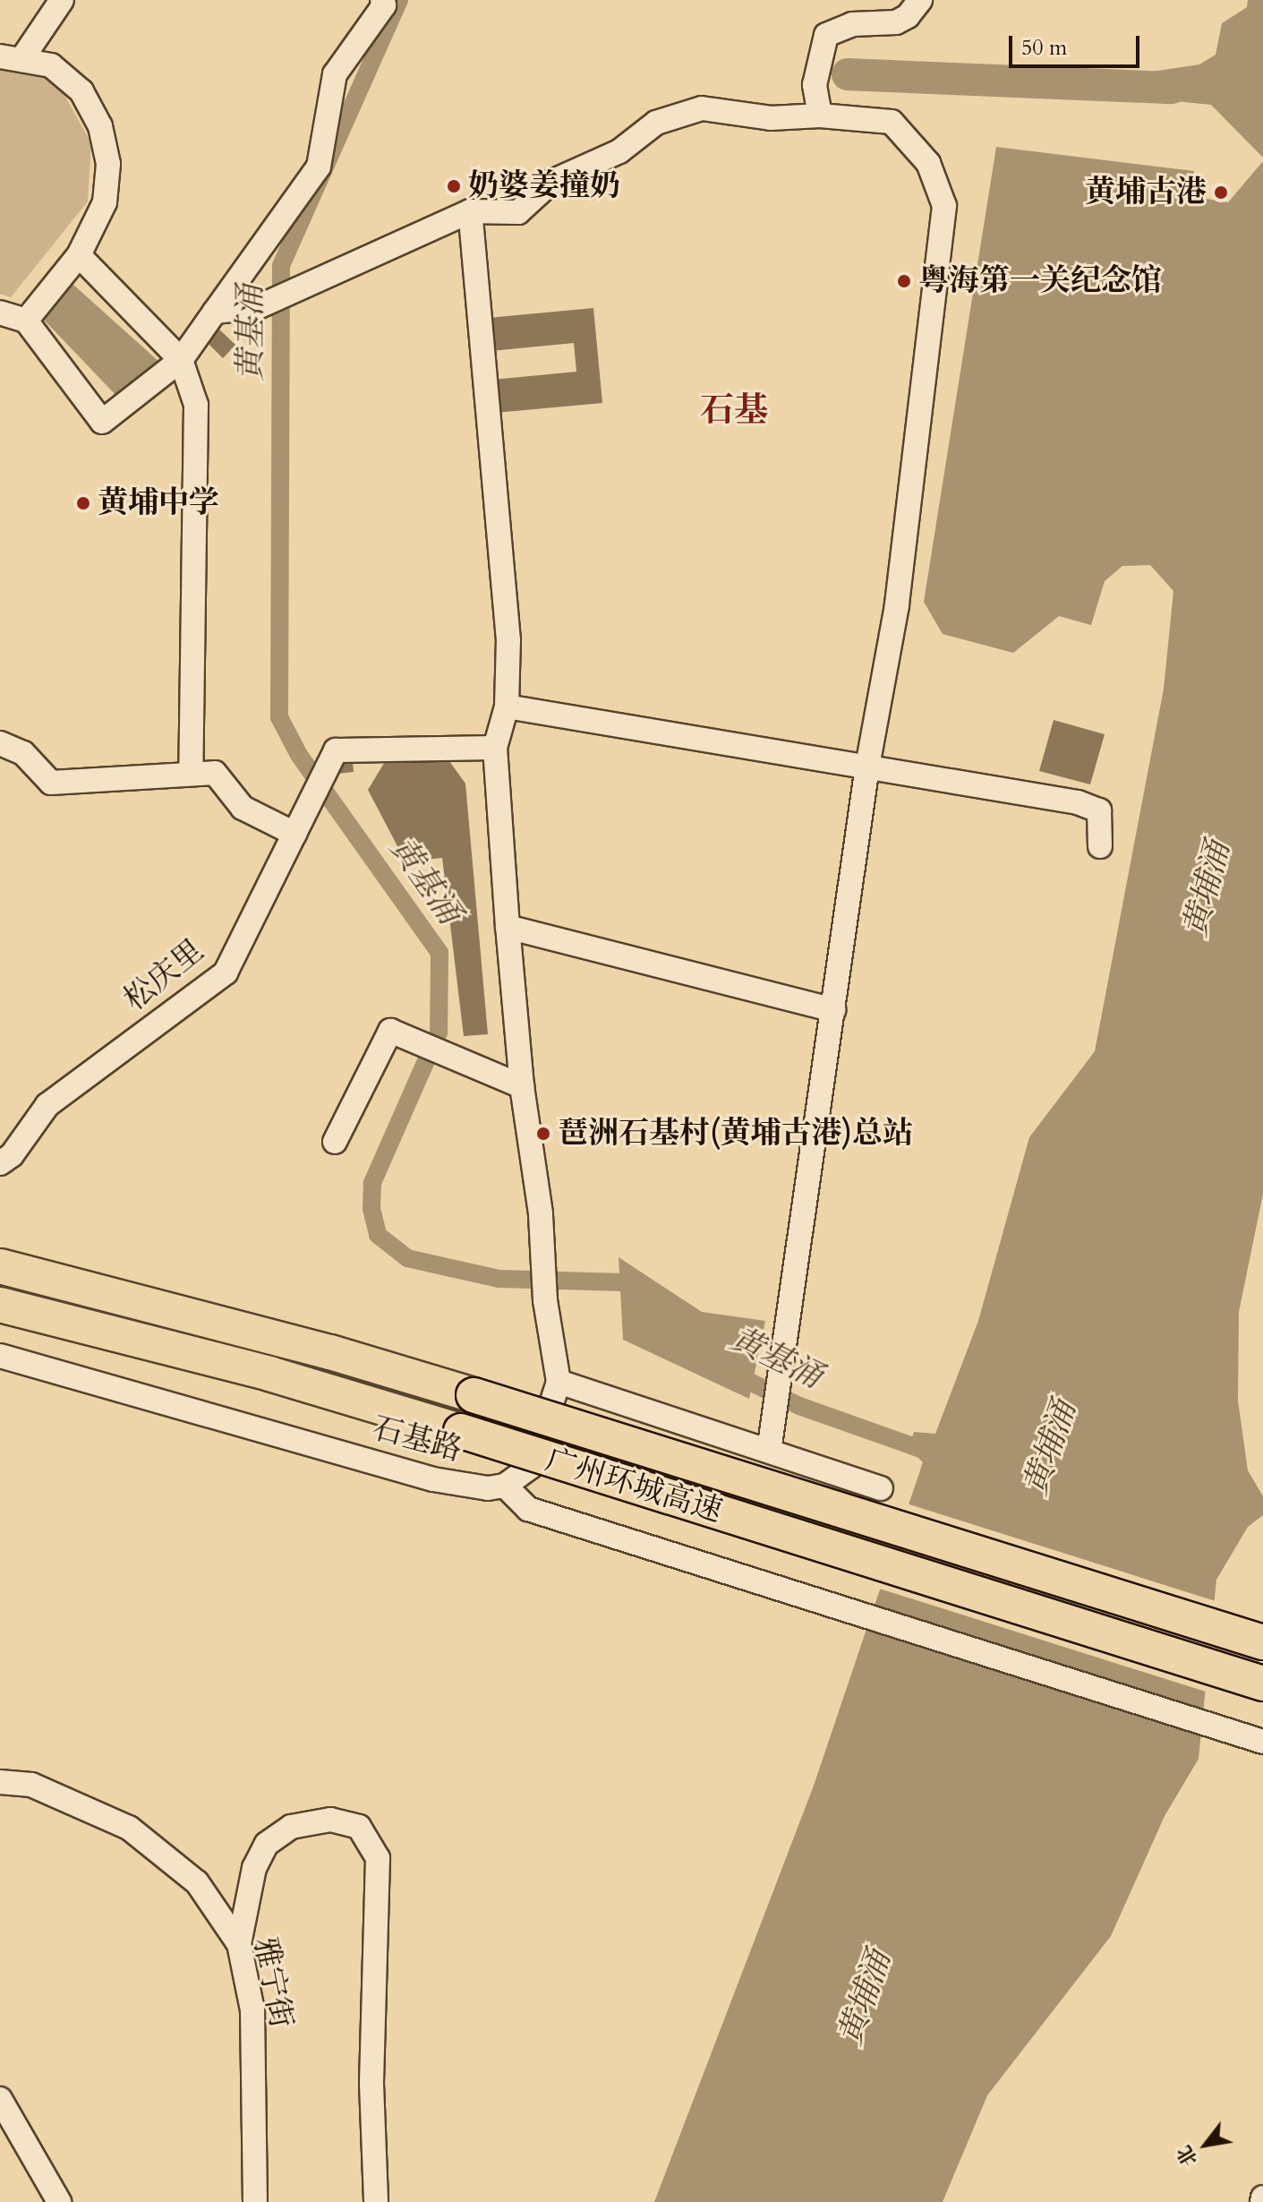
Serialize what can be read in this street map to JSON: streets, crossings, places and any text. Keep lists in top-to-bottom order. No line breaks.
{"streets":{"highway":["广州环城高速"],"street":["松庆里","石基路","雅宁街"]},"districts":["石基"],"water":["黄基涌","黄埔涌"],"places":["奶婆姜撞奶","黄埔古港","粤海第一关纪念馆","黄埔中学","琶洲石基村(黄埔古港)总站"],"scale_bar":"50 m","north":"bottom left"}
